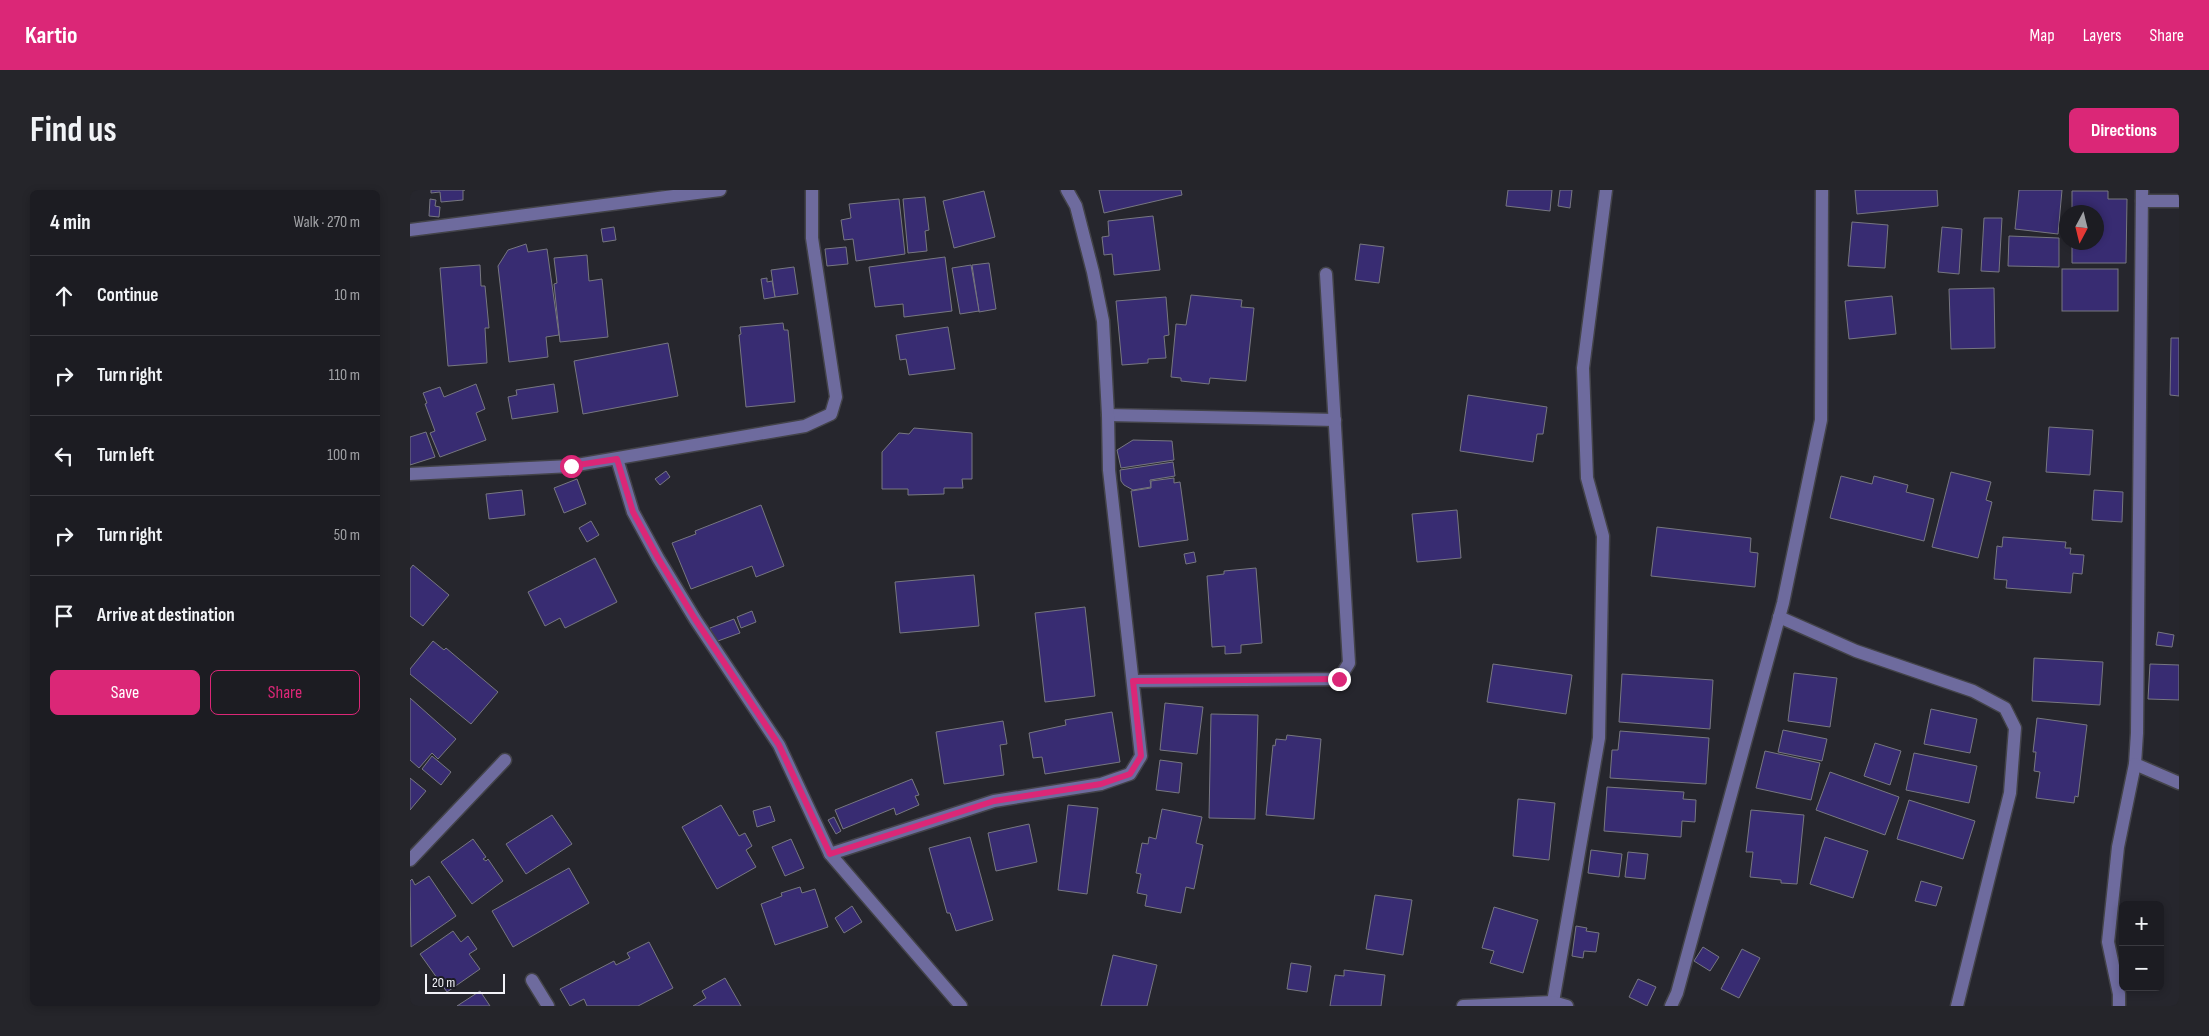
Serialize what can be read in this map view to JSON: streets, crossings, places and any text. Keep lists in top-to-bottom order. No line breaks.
{"scale_bar":"20 m","north":"bottom","page":{"header":"Kartio","nav":["Map","Layers","Share"],"buttons":["Directions",["Save","Share"]],"title":"Find us","heading":["4 min","Walk · 270 m"],"list":[["Continue","10 m"],["Turn right","110 m"],["Turn left","100 m"],["Turn right","50 m"],"Arrive at destination"],"map_buttons":["+","−"],"scale":"20 m"}}
